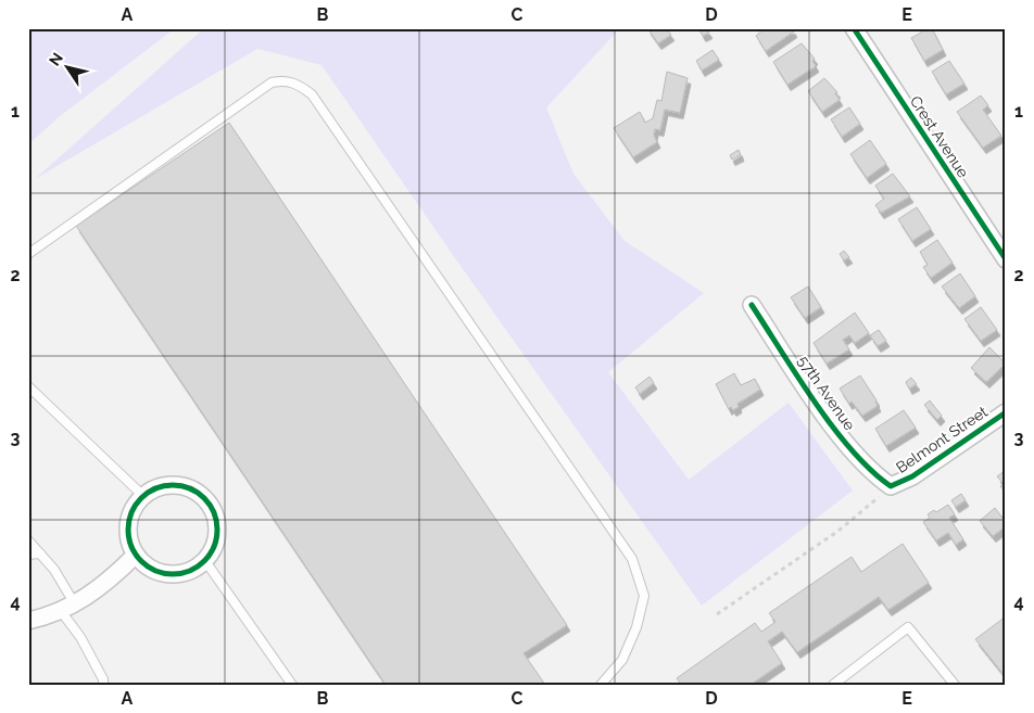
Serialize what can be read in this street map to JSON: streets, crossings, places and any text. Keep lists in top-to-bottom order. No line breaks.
{"streets":{"street":["Crest Avenue","57th Avenue","Belmont Street"]},"crossings":[["57th Avenue","Belmont Street"]],"north":"top left","grid":{"columns":["A","B","C","D","E"],"rows":["1","2","3","4"]}}
